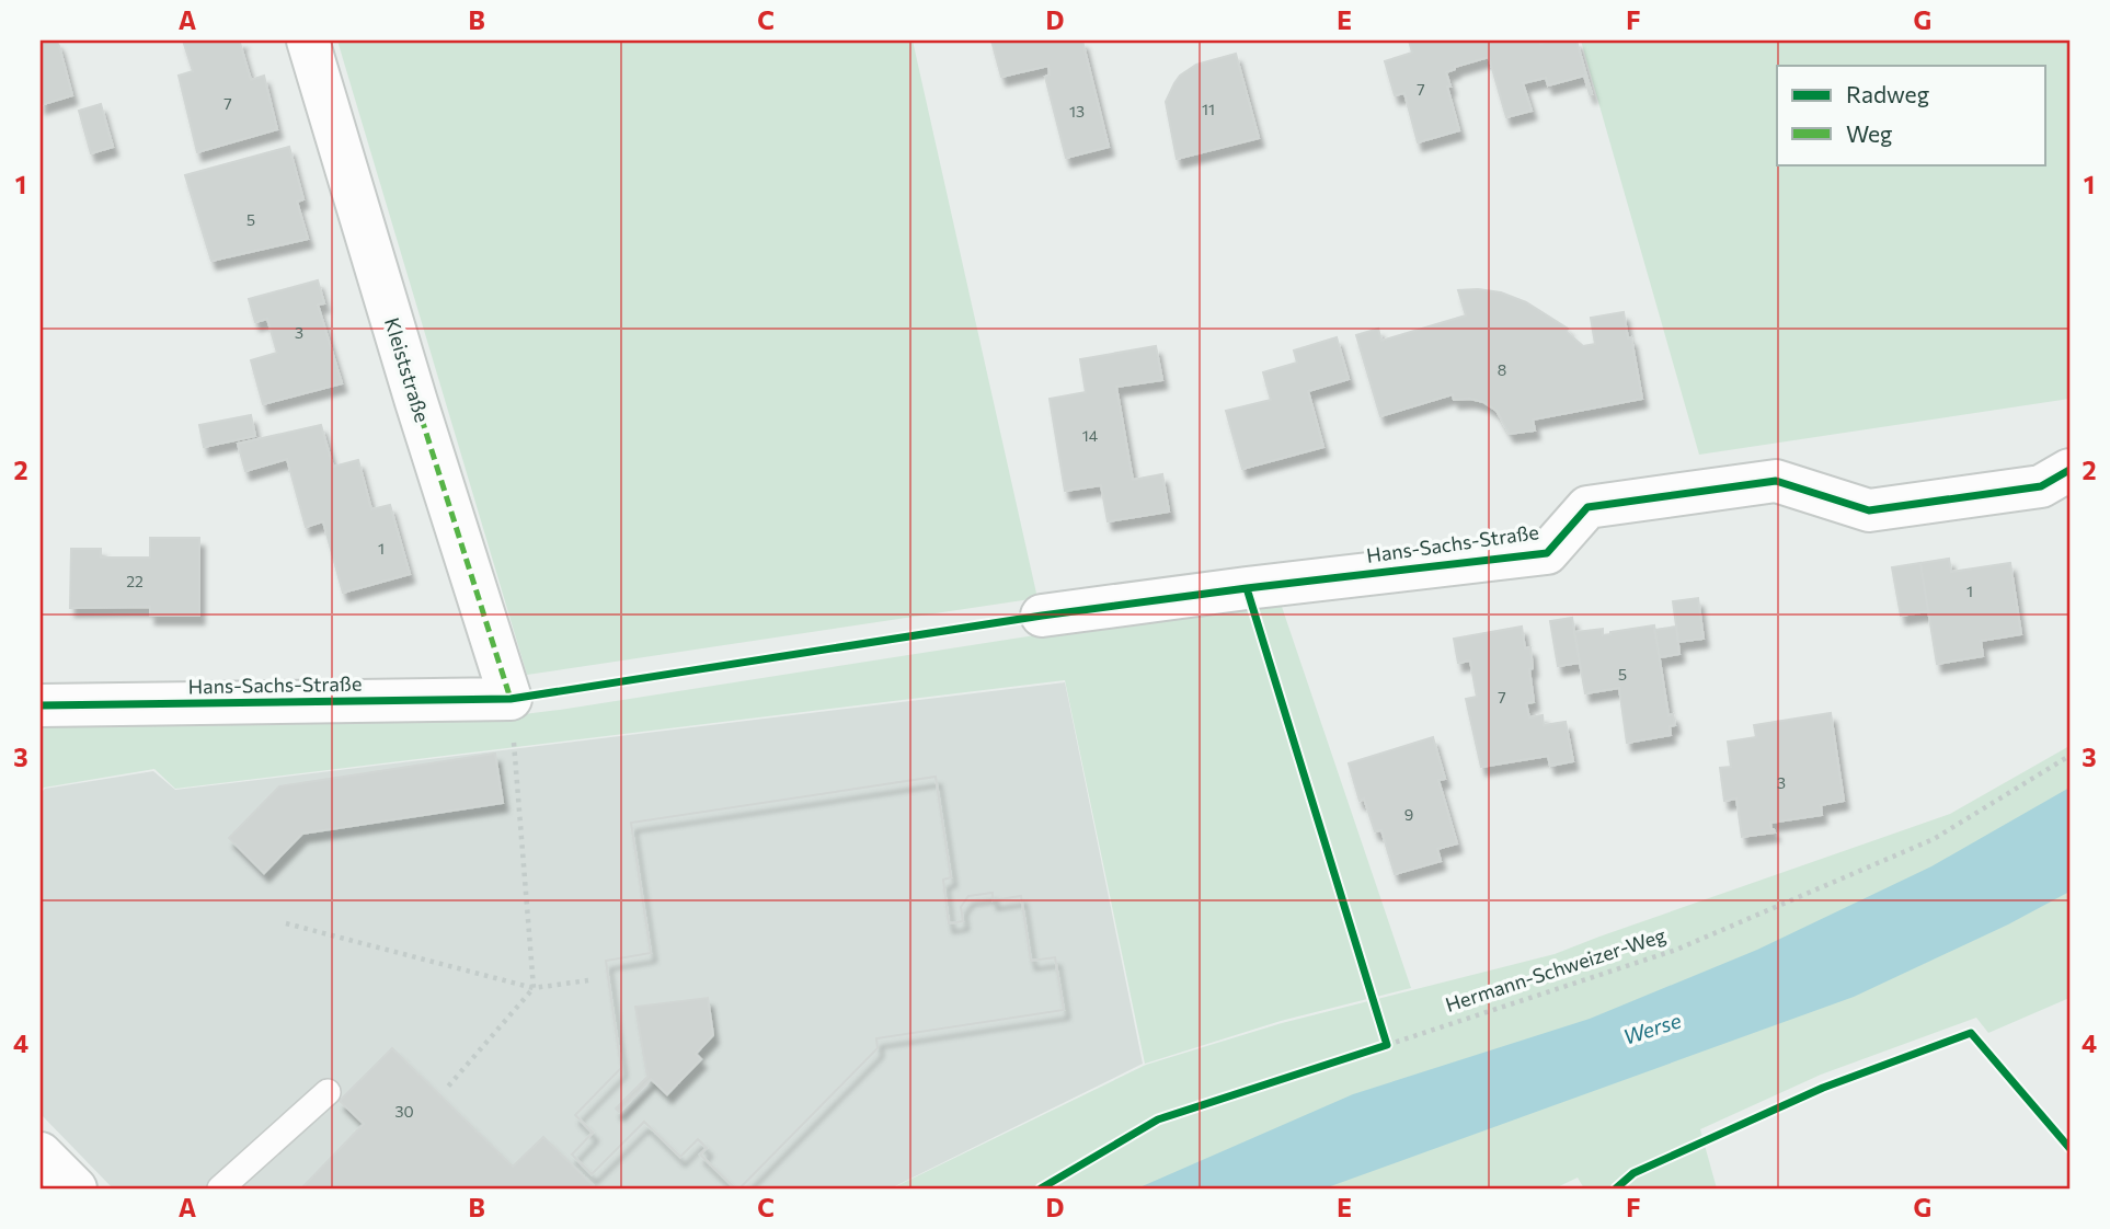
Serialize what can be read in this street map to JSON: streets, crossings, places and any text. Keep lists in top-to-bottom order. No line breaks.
{"streets":{"street":["Kleiststraße","Hans-Sachs-Straße"],"path":["Hermann-Schweizer-Weg"]},"crossings":[["Kleiststraße","Hans-Sachs-Straße"]],"water":["Werse"],"house_numbers":["7","7","11","13","5","3","8","14","1","22","1","5","7","3","9","30"],"legend":["Radweg","Weg"],"grid":{"columns":["A","B","C","D","E","F","G"],"rows":["1","2","3","4"]}}
